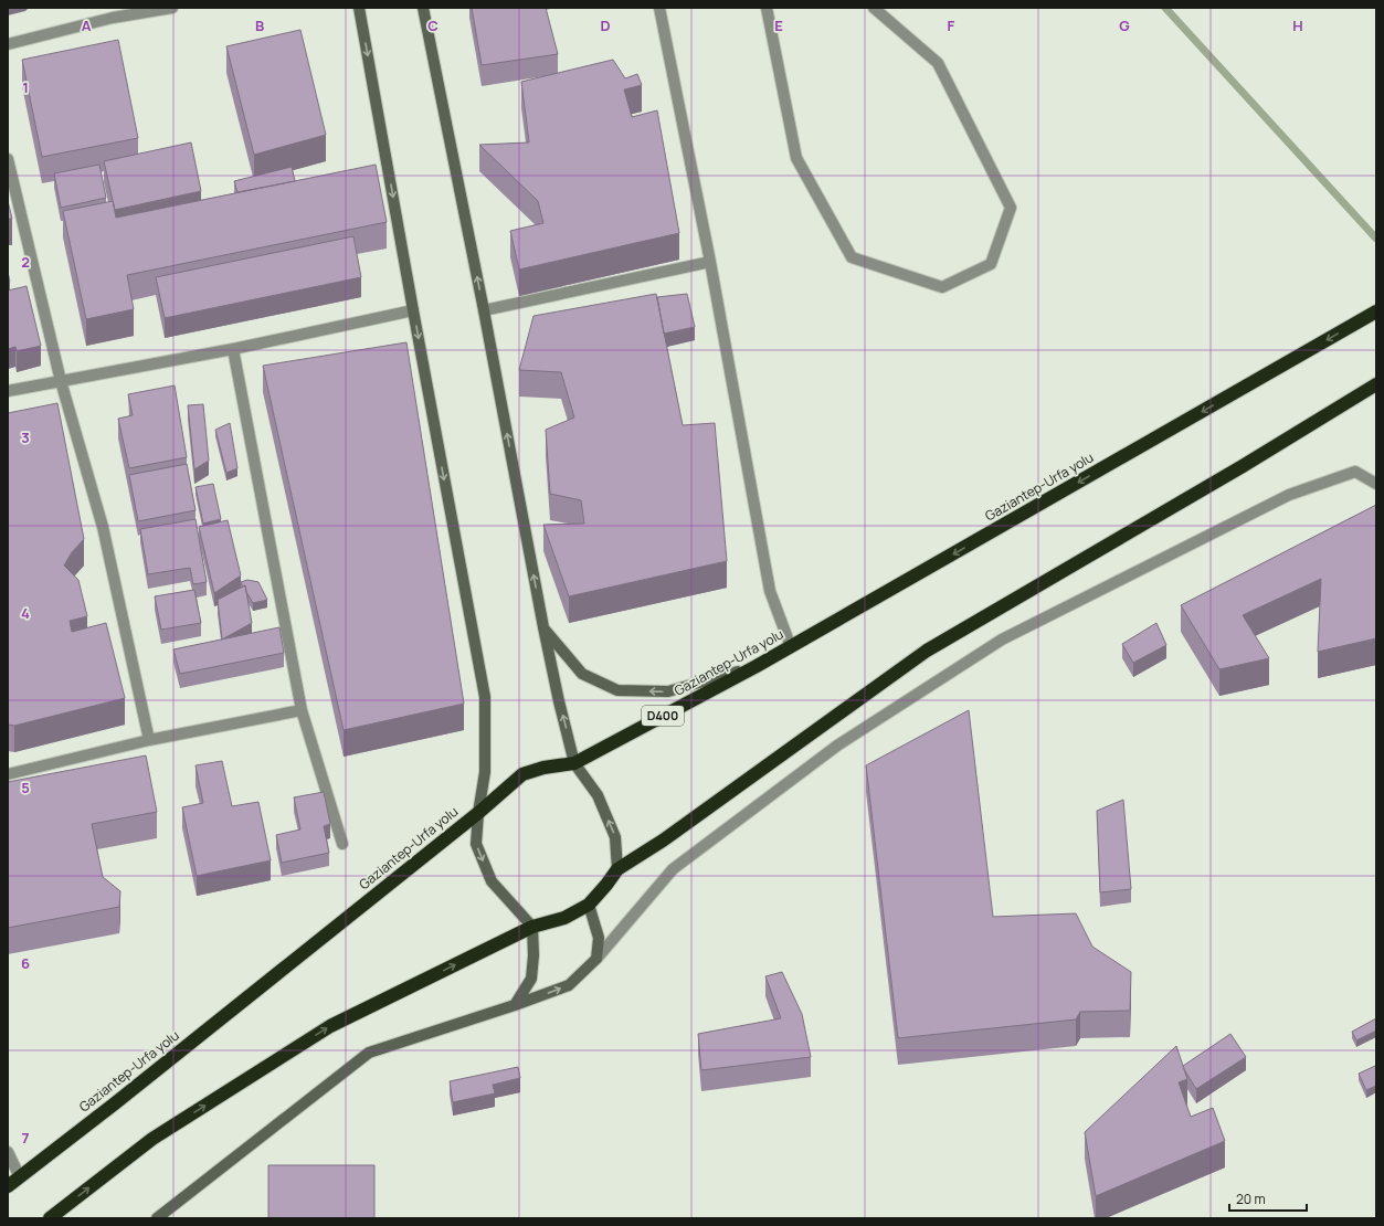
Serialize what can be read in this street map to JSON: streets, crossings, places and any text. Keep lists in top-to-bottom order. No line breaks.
{"streets":{"highway":["Gaziantep-Urfa yolu","D400"]},"scale_bar":"20 m","grid":{"columns":["A","B","C","D","E","F","G","H"],"rows":["1","2","3","4","5","6","7"]}}
